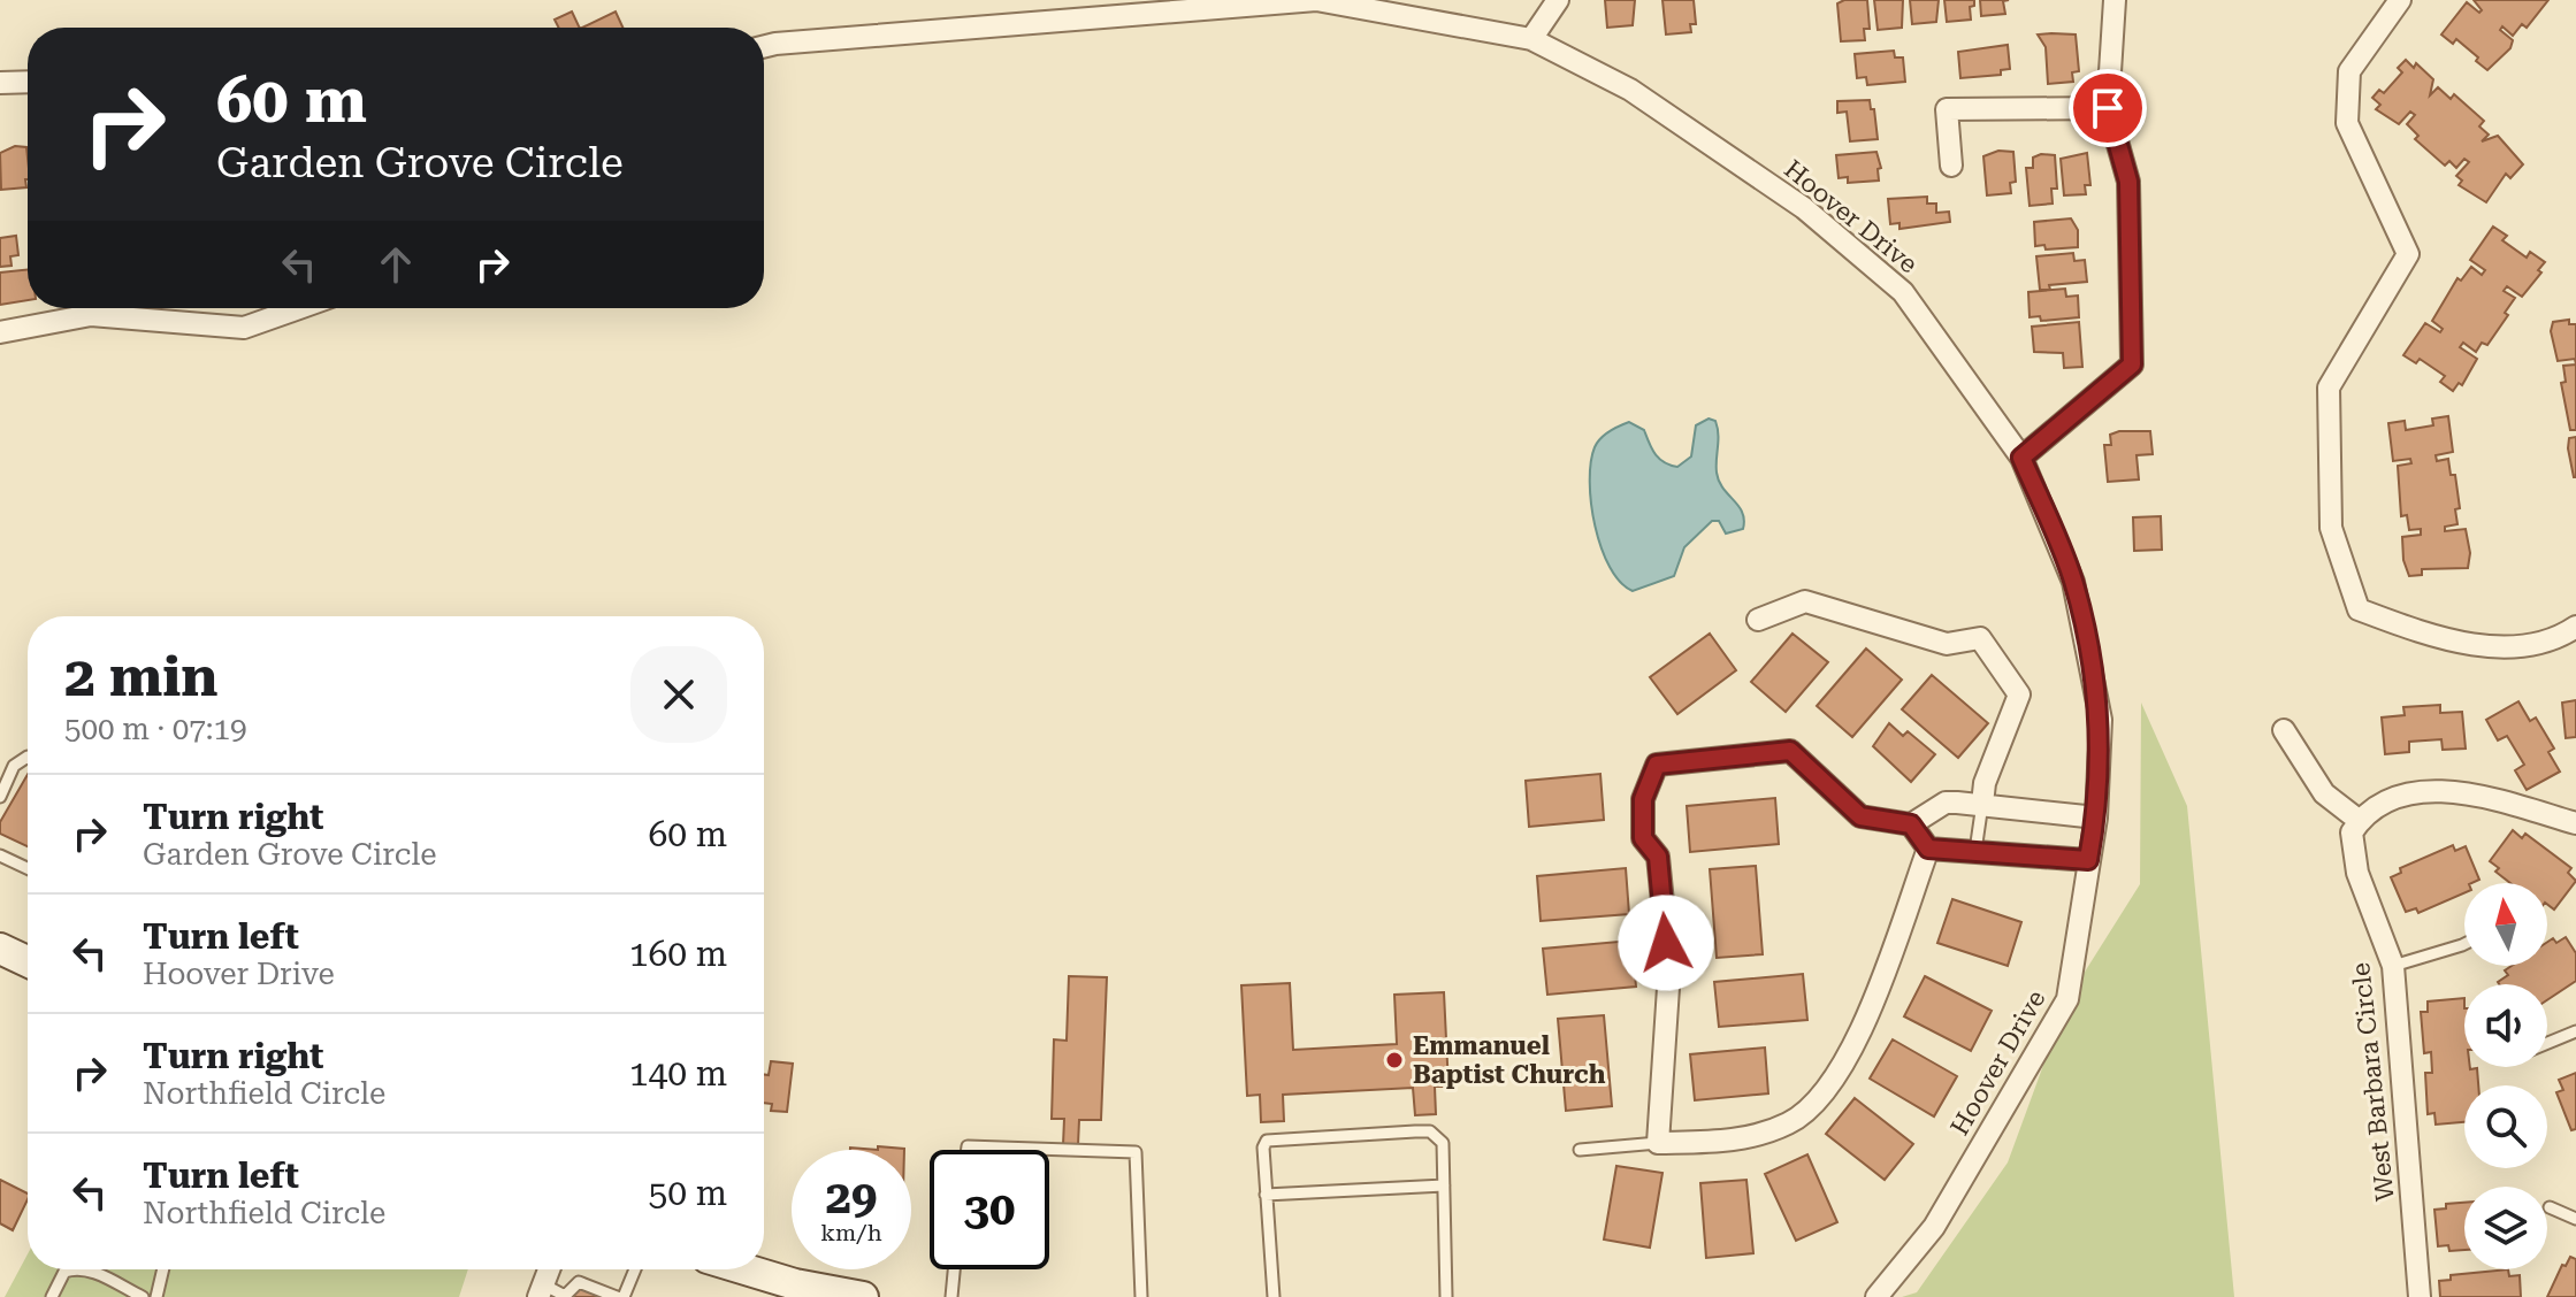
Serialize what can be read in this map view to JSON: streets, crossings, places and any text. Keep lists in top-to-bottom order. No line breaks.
{"streets":{"street":["Hoover Drive","West Barbara Circle"]},"places":["Emmanuel Baptist Church"],"north":"top","page":{"turn":["60 m","Garden Grove Circle"],"heading":["2 min","500 m · 07:19"],"list":[{"name":"Turn right","note":"Garden Grove Circle","value":"60 m"},{"name":"Turn left","note":"Hoover Drive","value":"160 m"},{"name":"Turn right","note":"Northfield Circle","value":"140 m"},{"name":"Turn left","note":"Northfield Circle","value":"50 m"}],"speed":"29 km/h","limit":"30"}}
